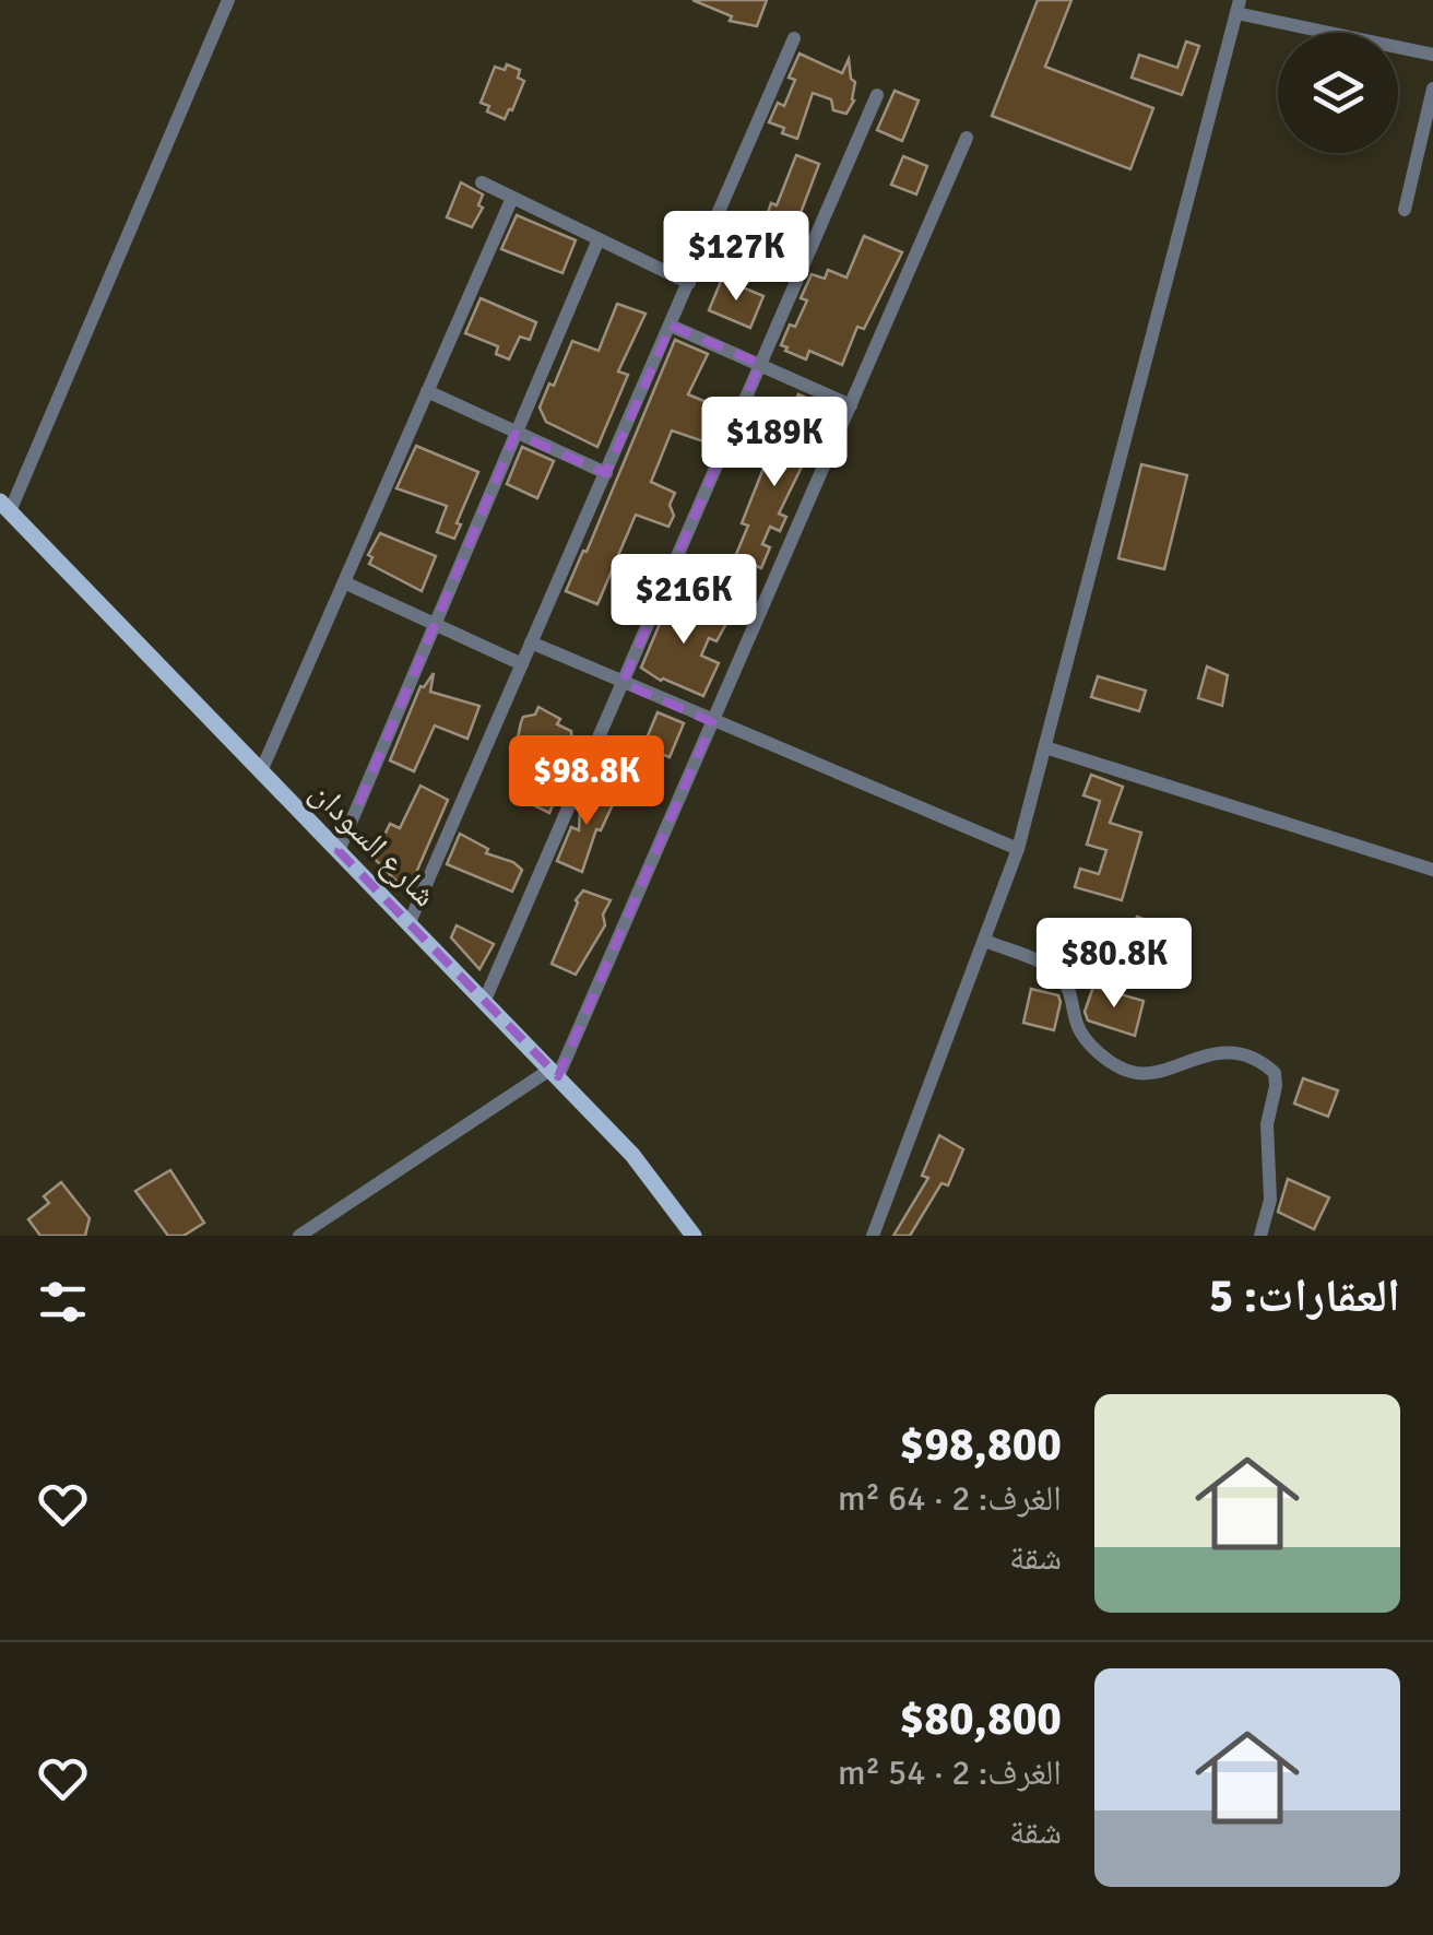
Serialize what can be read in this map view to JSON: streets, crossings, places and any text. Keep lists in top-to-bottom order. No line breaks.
{"streets":{"main road":["شارع السودان"]},"page":{"price":["$127K","$189K","$216K","$98.8K","$80.8K"],"heading":"العقارات: 5","list":[{"name":"$98,800","note":"الغرف: 2 · 64 m² · شقة"},{"name":"$80,800","note":"الغرف: 2 · 54 m² · شقة"}]}}
